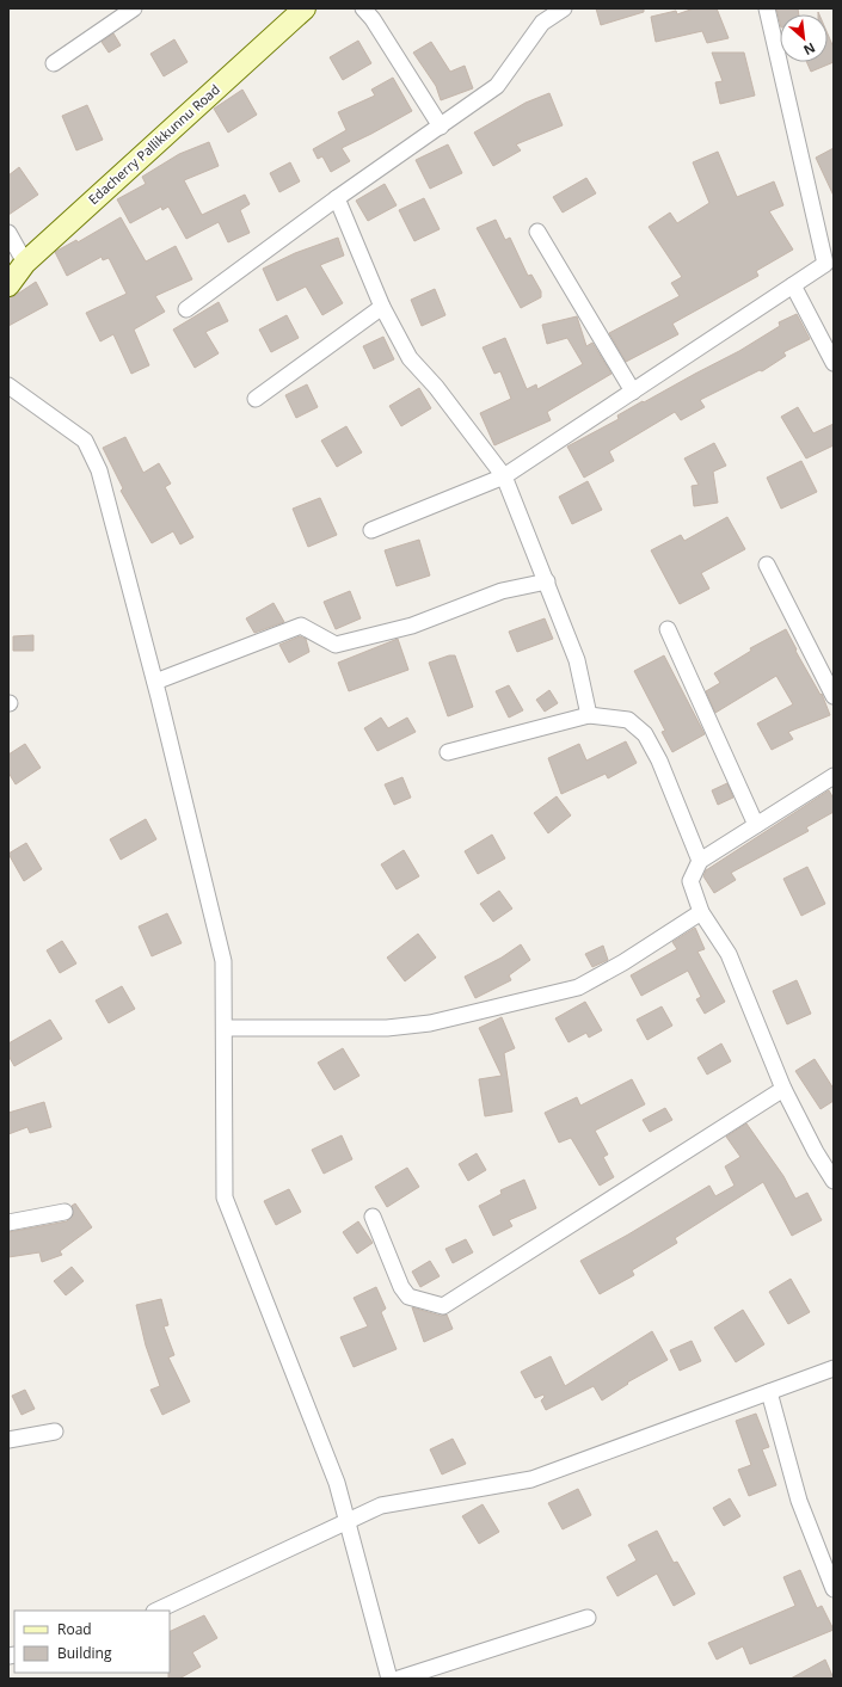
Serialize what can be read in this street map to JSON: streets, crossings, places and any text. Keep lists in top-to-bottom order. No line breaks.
{"streets":{"main road":["Edacherry Pallikkunnu Road"]},"legend":["Road","Building"],"north":"bottom right"}
